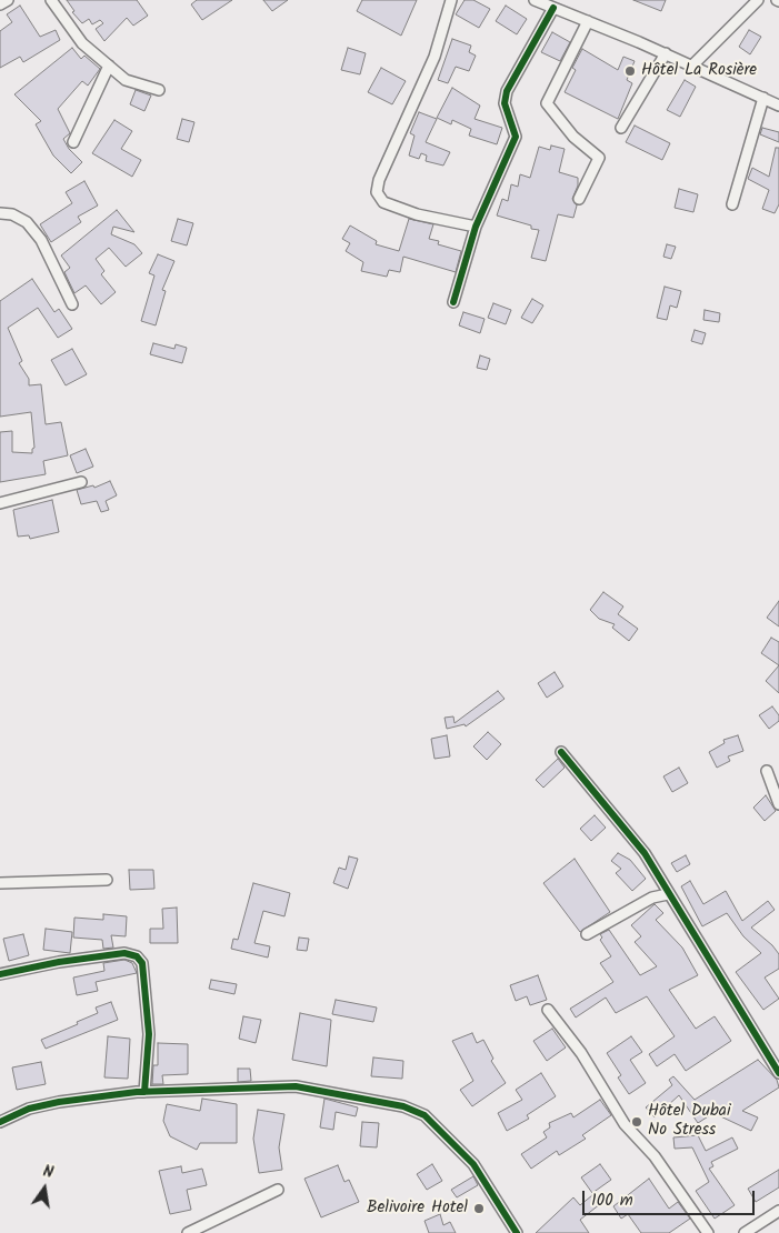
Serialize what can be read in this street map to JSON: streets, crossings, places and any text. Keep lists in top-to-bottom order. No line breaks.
{"places":["Hôtel La Rosière","Hôtel Dubai No Stress","Belivoire Hotel"],"scale_bar":"100 m","north":"top"}
